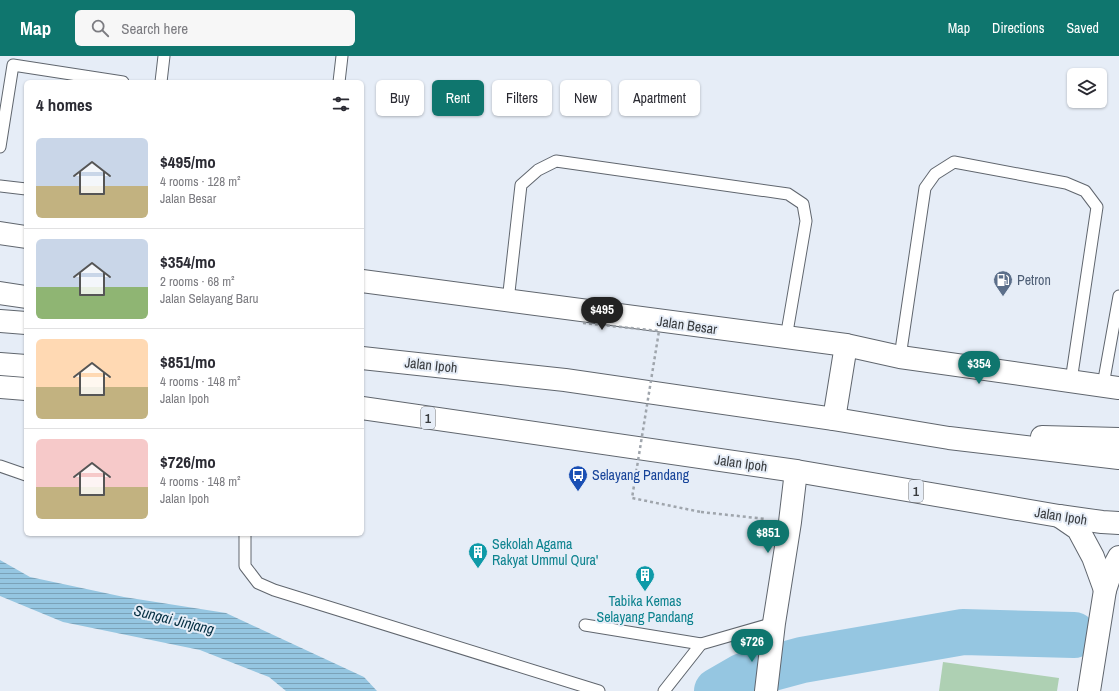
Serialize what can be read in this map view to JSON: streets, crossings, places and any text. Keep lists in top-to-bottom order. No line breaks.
{"streets":{"main road":["Jalan Besar","Jalan Ipoh","1"]},"water":["Sungai Jinjang"],"places":{"fuel station":["Petron"],"bus stop":["Selayang Pandang"],"building":["Sekolah Agama Rakyat Ummul Qura'","Tabika Kemas Selayang Pandang"]},"page":{"header":"Map","search":"Search here","nav":["Map","Directions","Saved"],"chip":["Buy","Rent","Filters","New","Apartment"],"heading":"4 homes","list":[{"name":"$495/mo","note":"4 rooms · 128 m² · Jalan Besar"},{"name":"$354/mo","note":"2 rooms · 68 m² · Jalan Selayang Baru"},{"name":"$851/mo","note":"4 rooms · 148 m² · Jalan Ipoh"},{"name":"$726/mo","note":"4 rooms · 148 m² · Jalan Ipoh"}],"price":["$495","$354","$851","$726"]}}
